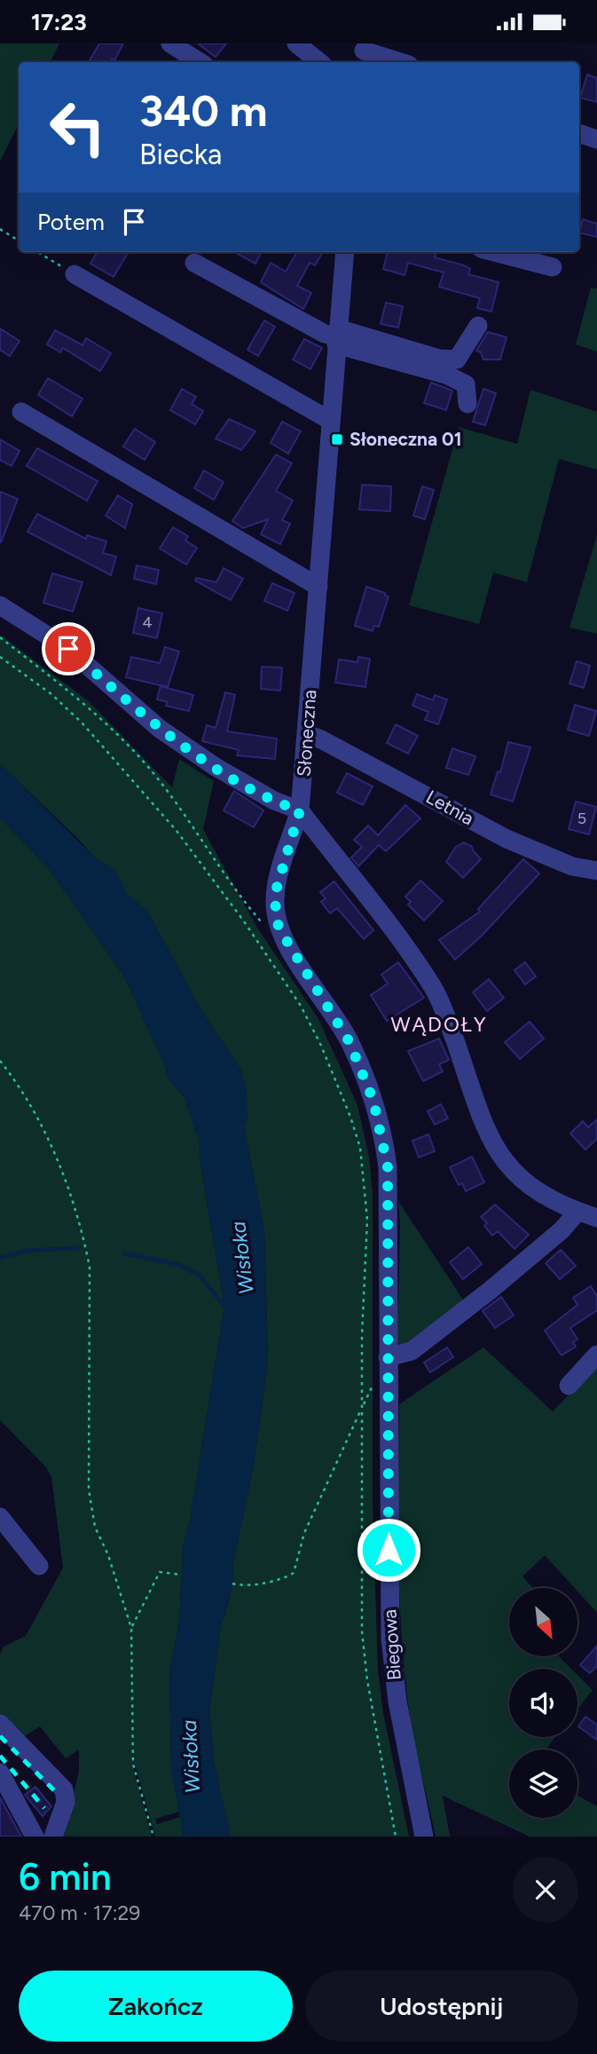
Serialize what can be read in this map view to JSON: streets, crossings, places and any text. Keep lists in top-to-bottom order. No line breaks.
{"streets":{"street":["Słoneczna","Letnia","Biegowa"]},"crossings":[["Słoneczna","Letnia"],["Słoneczna","Biegowa"]],"districts":["WĄDOŁY"],"water":["Wisłoka"],"places":{"transit":["Słoneczna 01"]},"house_numbers":["4","5"],"north":"bottom right","page":{"status":"17:23","turn":["340 m","Biecka"],"then":"Potem","heading":["6 min","470 m · 17:29"],"buttons":["Zakończ","Udostępnij"]}}
